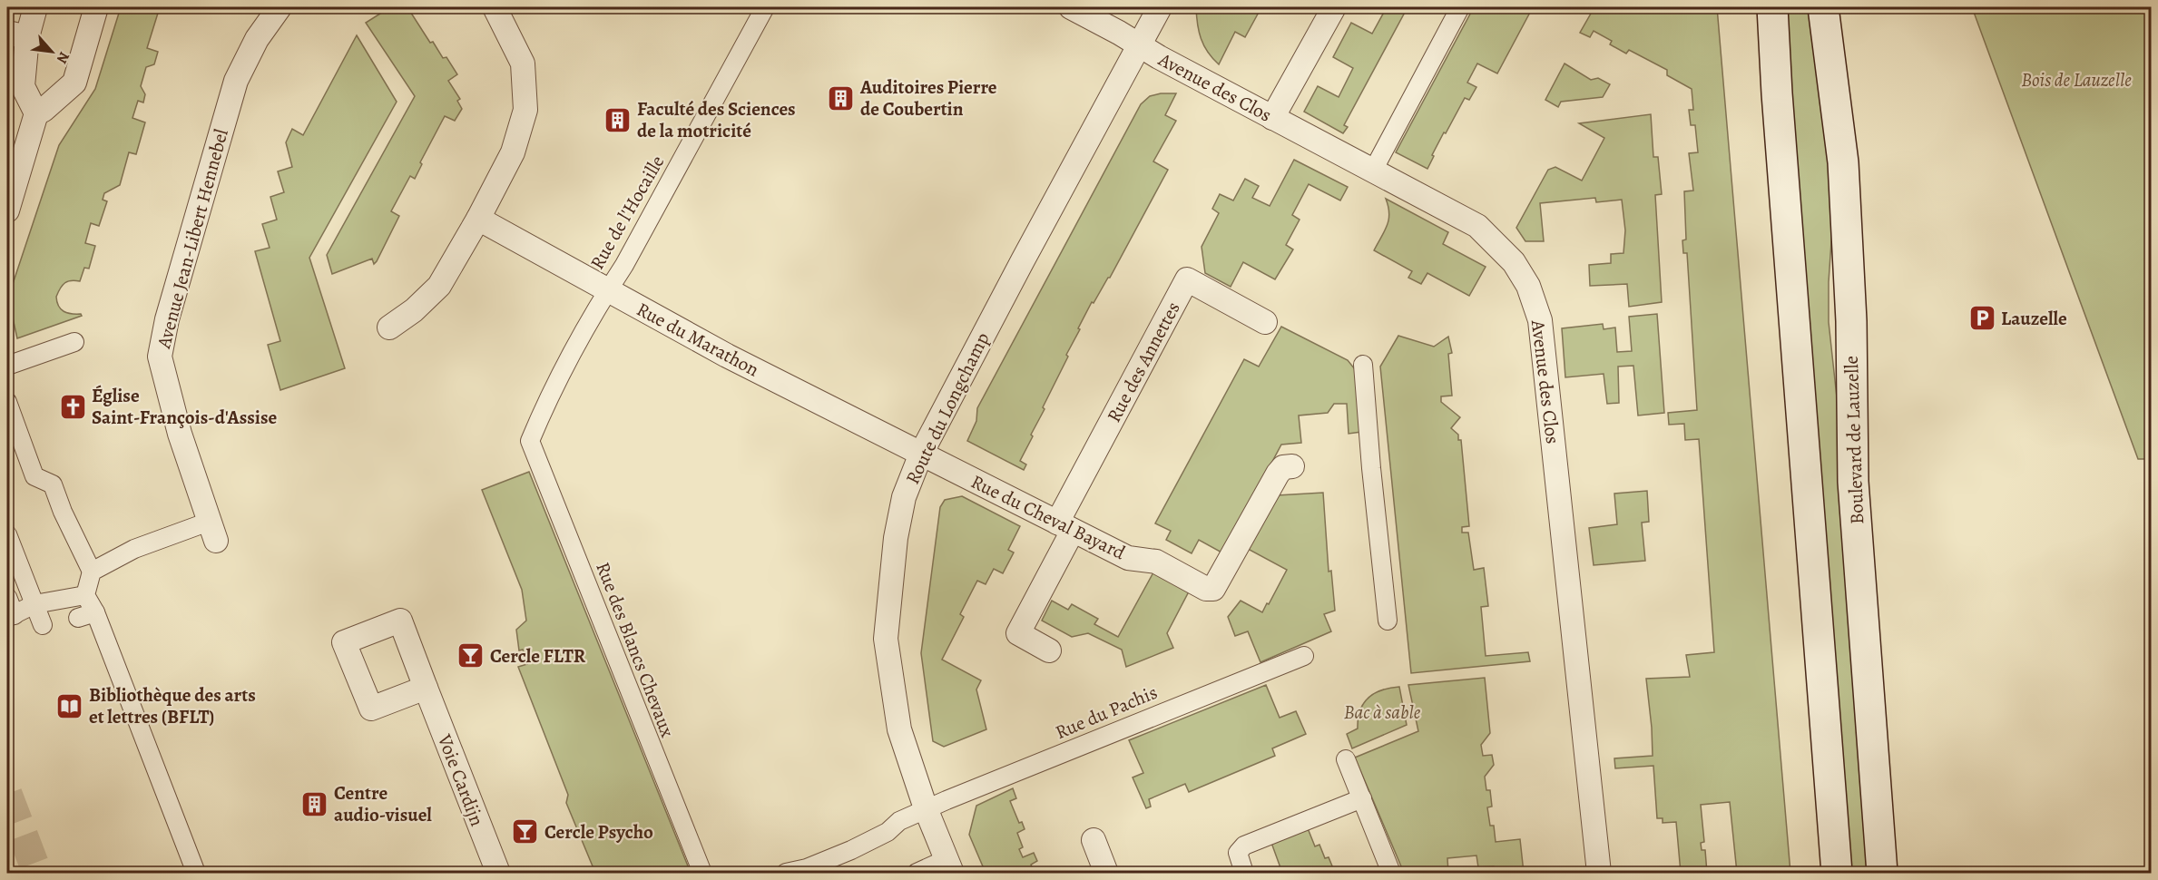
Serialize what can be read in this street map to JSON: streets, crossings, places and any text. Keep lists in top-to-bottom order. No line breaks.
{"streets":{"main road":["Boulevard de Lauzelle"],"street":["Avenue des Clos","Rue de l'Hocaille","Avenue Jean-Libert Hennebel","Rue du Marathon","Rue des Annettes","Route du Longchamp","Rue du Cheval Bayard","Rue des Blancs Chevaux","Rue du Pachis","Voie Cardijn"]},"crossings":[["Avenue des Clos","Route du Longchamp"],["Rue de l'Hocaille","Rue du Marathon"],["Rue de l'Hocaille","Rue des Blancs Chevaux"],["Rue du Marathon","Route du Longchamp"],["Rue du Marathon","Rue du Cheval Bayard"],["Rue des Annettes","Rue du Cheval Bayard"],["Route du Longchamp","Rue du Cheval Bayard"],["Route du Longchamp","Rue du Pachis"]],"parks":["Bois de Lauzelle","Bac à sable"],"places":{"building":["Auditoires Pierre de Coubertin","Faculté des Sciences de la motricité","Centre audio-visuel"],"parking":["Lauzelle"],"church":["Église Saint-François-d'Assise"],"bar":["Cercle FLTR","Cercle Psycho"],"library":["Bibliothèque des arts et lettres (BFLT)"]},"north":"bottom right"}
